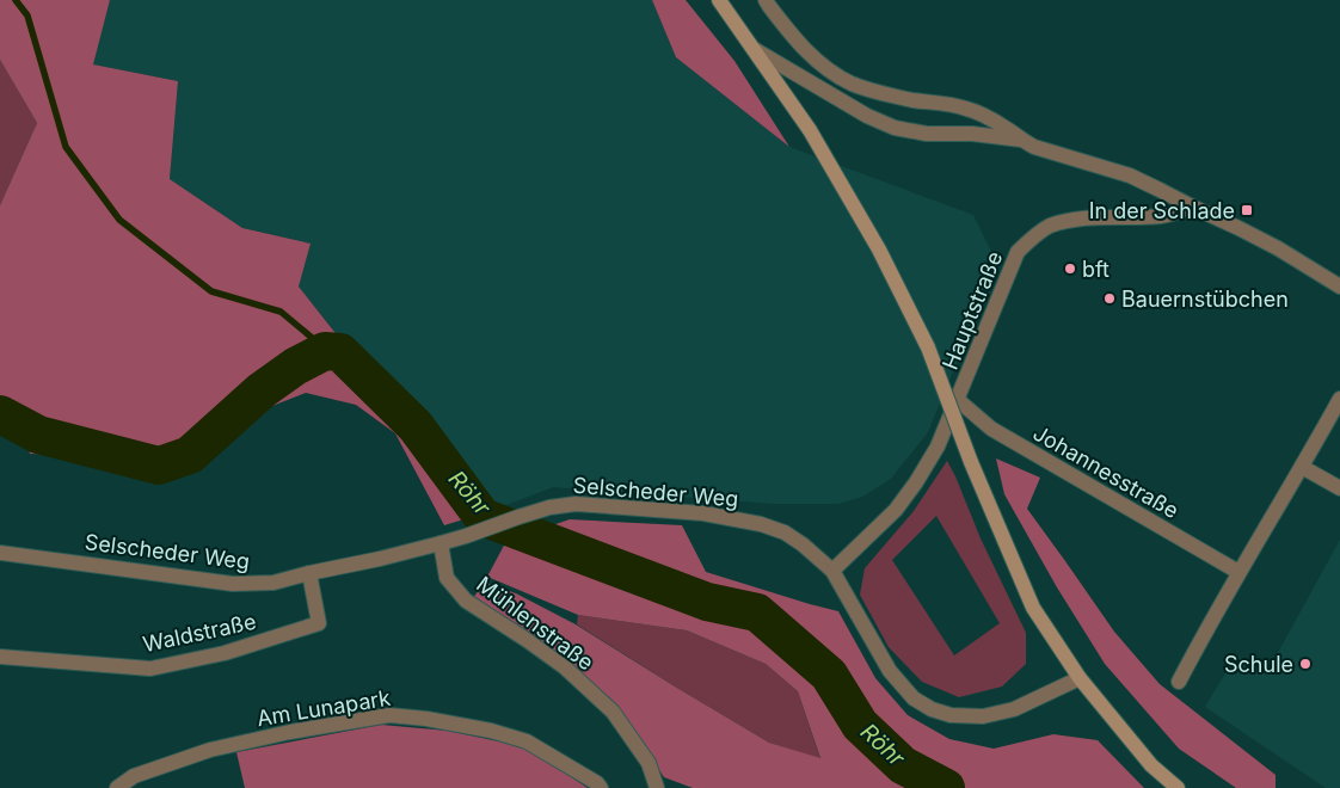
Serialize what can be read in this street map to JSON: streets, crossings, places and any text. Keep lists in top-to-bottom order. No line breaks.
{"streets":{"main road":["Hauptstraße"],"street":["Johannesstraße","Selscheder Weg","Mühlenstraße","Waldstraße","Am Lunapark"]},"crossings":[["Hauptstraße","Johannesstraße"],["Hauptstraße","Selscheder Weg"],["Selscheder Weg","Mühlenstraße"],["Selscheder Weg","Waldstraße"]],"water":["Röhr"],"places":{"transit":["In der Schlade"],"other":["bft","Bauernstübchen","Schule"]}}
